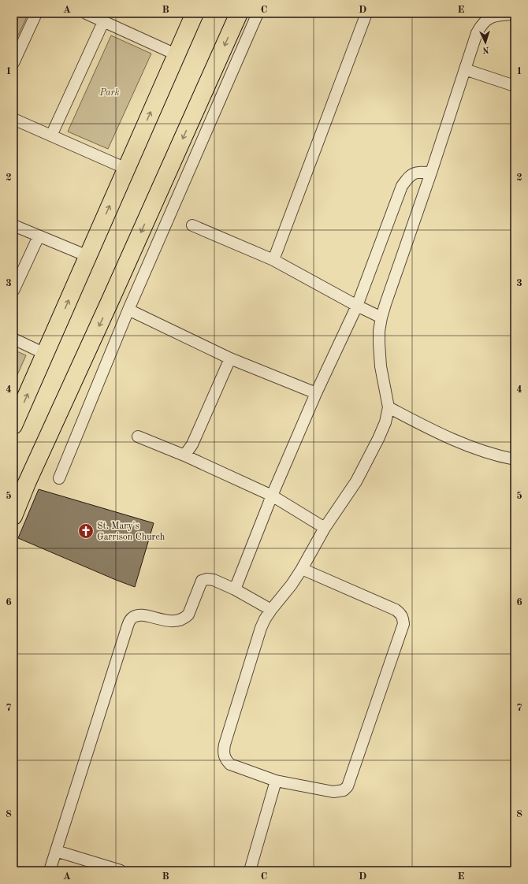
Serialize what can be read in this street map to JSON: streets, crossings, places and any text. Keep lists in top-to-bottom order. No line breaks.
{"parks":["Park"],"places":{"church":["St. Mary's Garrison Church"]},"north":"bottom","grid":{"columns":["A","B","C","D","E"],"rows":["1","2","3","4","5","6","7","8"]}}
